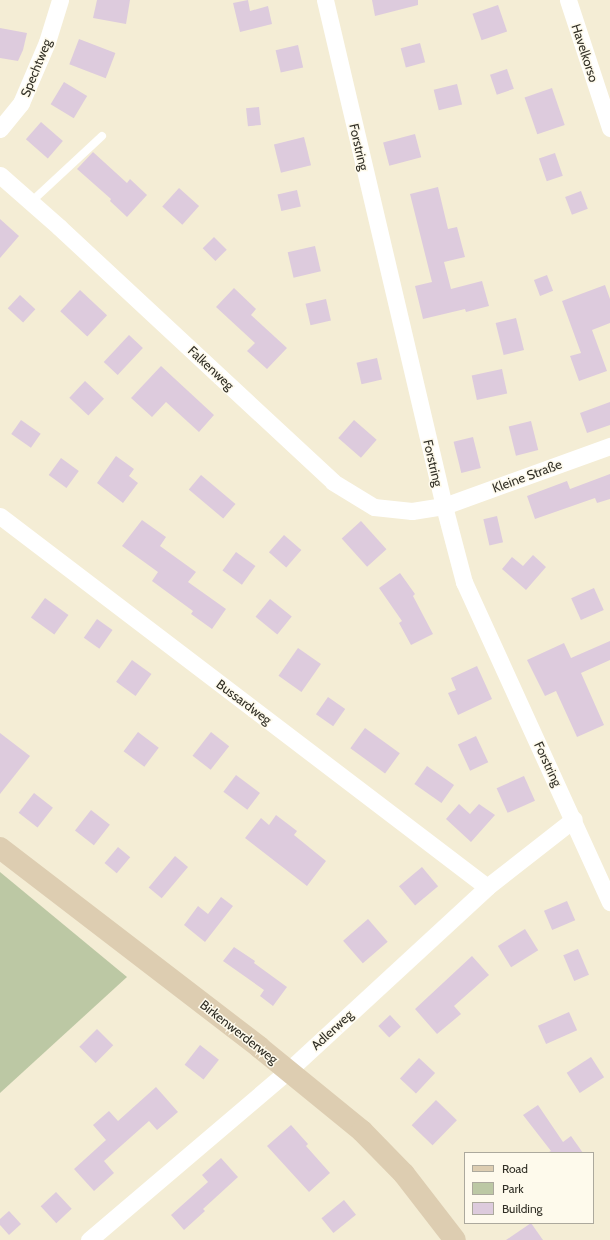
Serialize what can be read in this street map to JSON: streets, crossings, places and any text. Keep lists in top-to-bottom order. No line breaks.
{"streets":{"street":["Havelkorso","Spechtweg","Forstring","Falkenweg","Kleine Straße","Bussardweg","Adlerweg","Birkenwerderweg"]},"crossings":[["Forstring","Falkenweg"],["Forstring","Kleine Straße"],["Forstring","Adlerweg"],["Falkenweg","Kleine Straße"],["Bussardweg","Adlerweg"],["Adlerweg","Birkenwerderweg"]],"legend":["Road","Park","Building"]}
